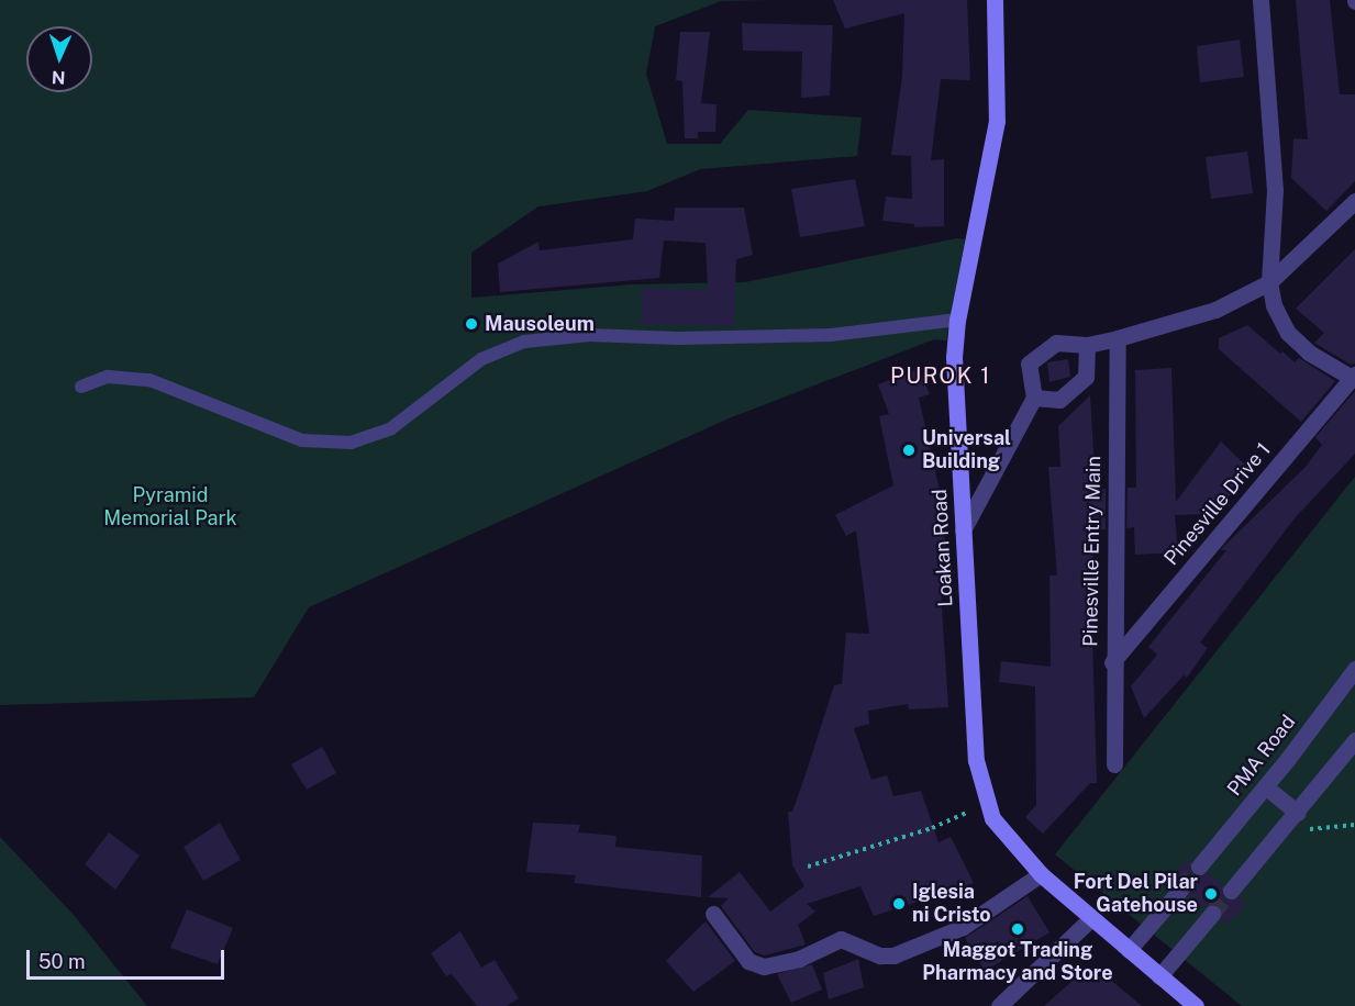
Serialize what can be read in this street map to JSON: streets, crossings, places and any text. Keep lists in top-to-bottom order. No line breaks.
{"streets":{"main road":["Loakan Road"],"street":["Pinesville Drive 1","Pinesville Entry Main","PMA Road"]},"crossings":[["Pinesville Drive 1","Pinesville Entry Main"]],"districts":["PUROK 1"],"parks":["Pyramid Memorial Park"],"places":["Mausoleum","Universal Building","Fort Del Pilar Gatehouse","Iglesia ni Cristo","Maggot Trading Pharmacy and Store"],"scale_bar":"50 m","north":"bottom"}
